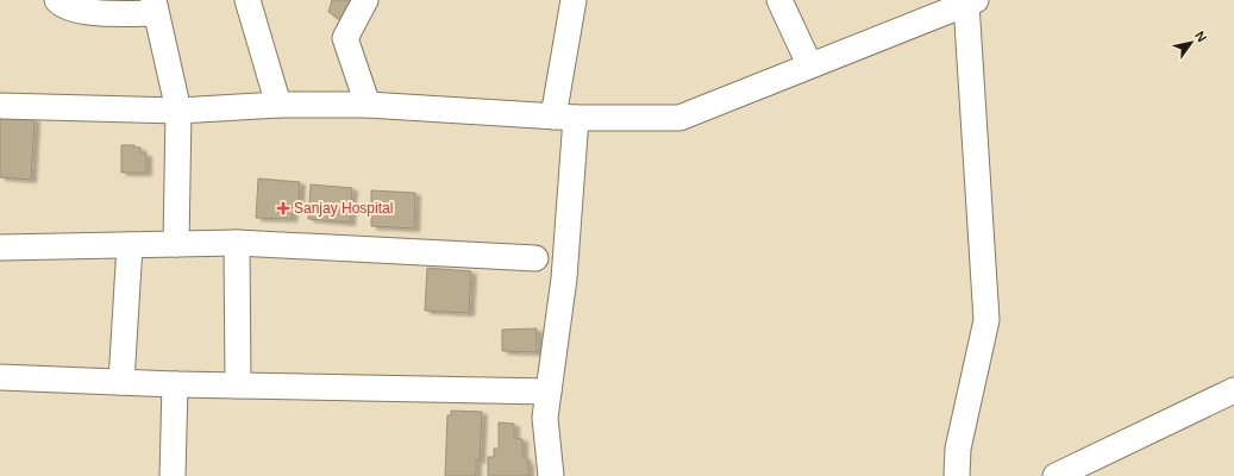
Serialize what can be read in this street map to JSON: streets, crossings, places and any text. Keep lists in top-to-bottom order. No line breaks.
{"places":{"health":["Sanjay Hospital"]},"north":"top right"}
